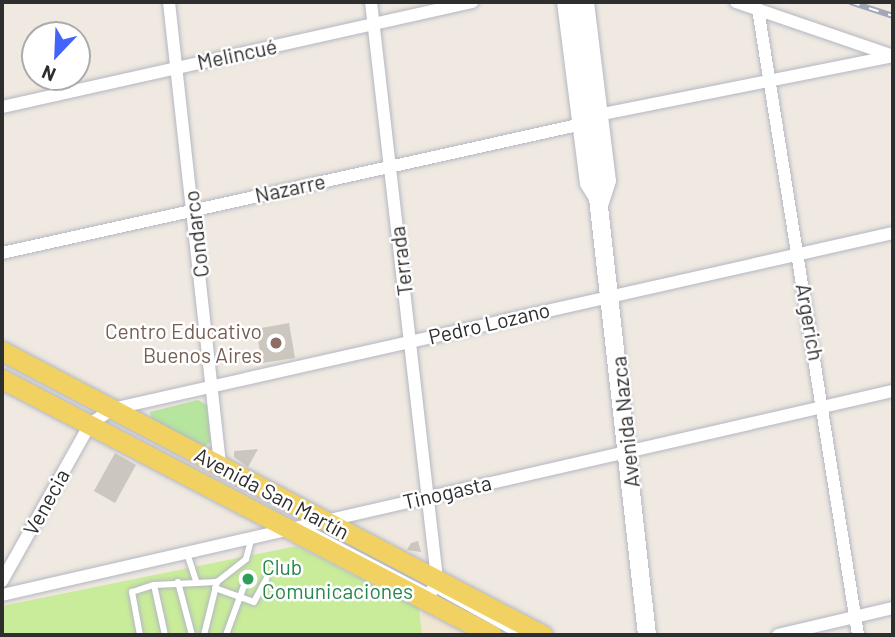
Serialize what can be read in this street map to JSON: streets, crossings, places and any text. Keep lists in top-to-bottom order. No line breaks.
{"streets":{"main road":["Avenida Nazca","Avenida San Martín"],"street":["Melincué","Nazarre","Condarco","Terrada","Argerich","Pedro Lozano","Tinogasta","Venecia"]},"crossings":[["Melincué","Condarco"],["Melincué","Terrada"],["Nazarre","Condarco"],["Nazarre","Terrada"],["Nazarre","Avenida Nazca"],["Condarco","Pedro Lozano"],["Condarco","Avenida San Martín"],["Terrada","Pedro Lozano"],["Terrada","Tinogasta"],["Terrada","Avenida San Martín"],["Argerich","Pedro Lozano"],["Argerich","Tinogasta"],["Pedro Lozano","Avenida Nazca"],["Pedro Lozano","Avenida San Martín"],["Pedro Lozano","Venecia"],["Avenida Nazca","Tinogasta"],["Tinogasta","Avenida San Martín"],["Avenida San Martín","Venecia"]],"places":["Centro Educativo Buenos Aires","Club Comunicaciones"],"north":"bottom left"}
